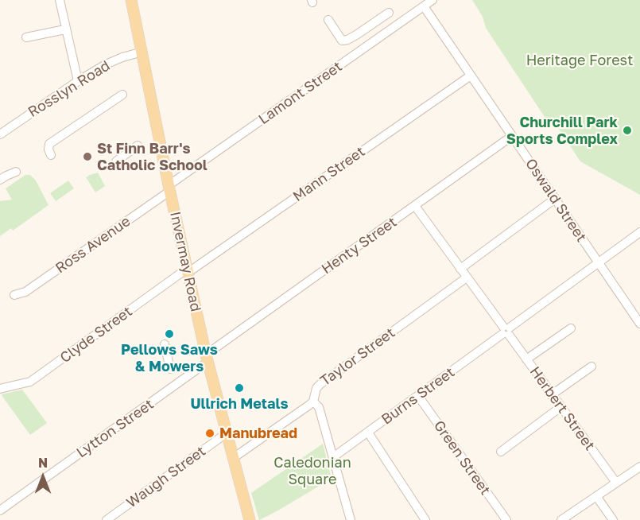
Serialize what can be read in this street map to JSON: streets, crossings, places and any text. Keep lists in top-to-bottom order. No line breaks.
{"streets":{"main road":["Invermay Road"],"street":["Rosslyn Road","Lamont Street","Mann Street","Oswald Street","Ross Avenue","Henty Street","Clyde Street","Taylor Street","Burns Street","Herbert Street","Lytton Street","Green Street","Waugh Street"]},"crossings":[["Rosslyn Road","Invermay Road"],["Lamont Street","Oswald Street"],["Lamont Street","Ross Avenue"],["Lamont Street","Invermay Road"],["Mann Street","Oswald Street"],["Mann Street","Invermay Road"],["Mann Street","Clyde Street"],["Oswald Street","Henty Street"],["Oswald Street","Burns Street"],["Ross Avenue","Invermay Road"],["Henty Street","Invermay Road"],["Henty Street","Herbert Street"],["Henty Street","Lytton Street"],["Invermay Road","Clyde Street"],["Invermay Road","Taylor Street"],["Invermay Road","Lytton Street"],["Invermay Road","Waugh Street"],["Taylor Street","Herbert Street"],["Burns Street","Herbert Street"],["Burns Street","Green Street"]],"parks":["Heritage Forest","Caledonian Square"],"places":["Churchill Park Sports Complex","St Finn Barr's Catholic School","Pellows Saws & Mowers","Ullrich Metals","Manubread"],"north":"top"}
